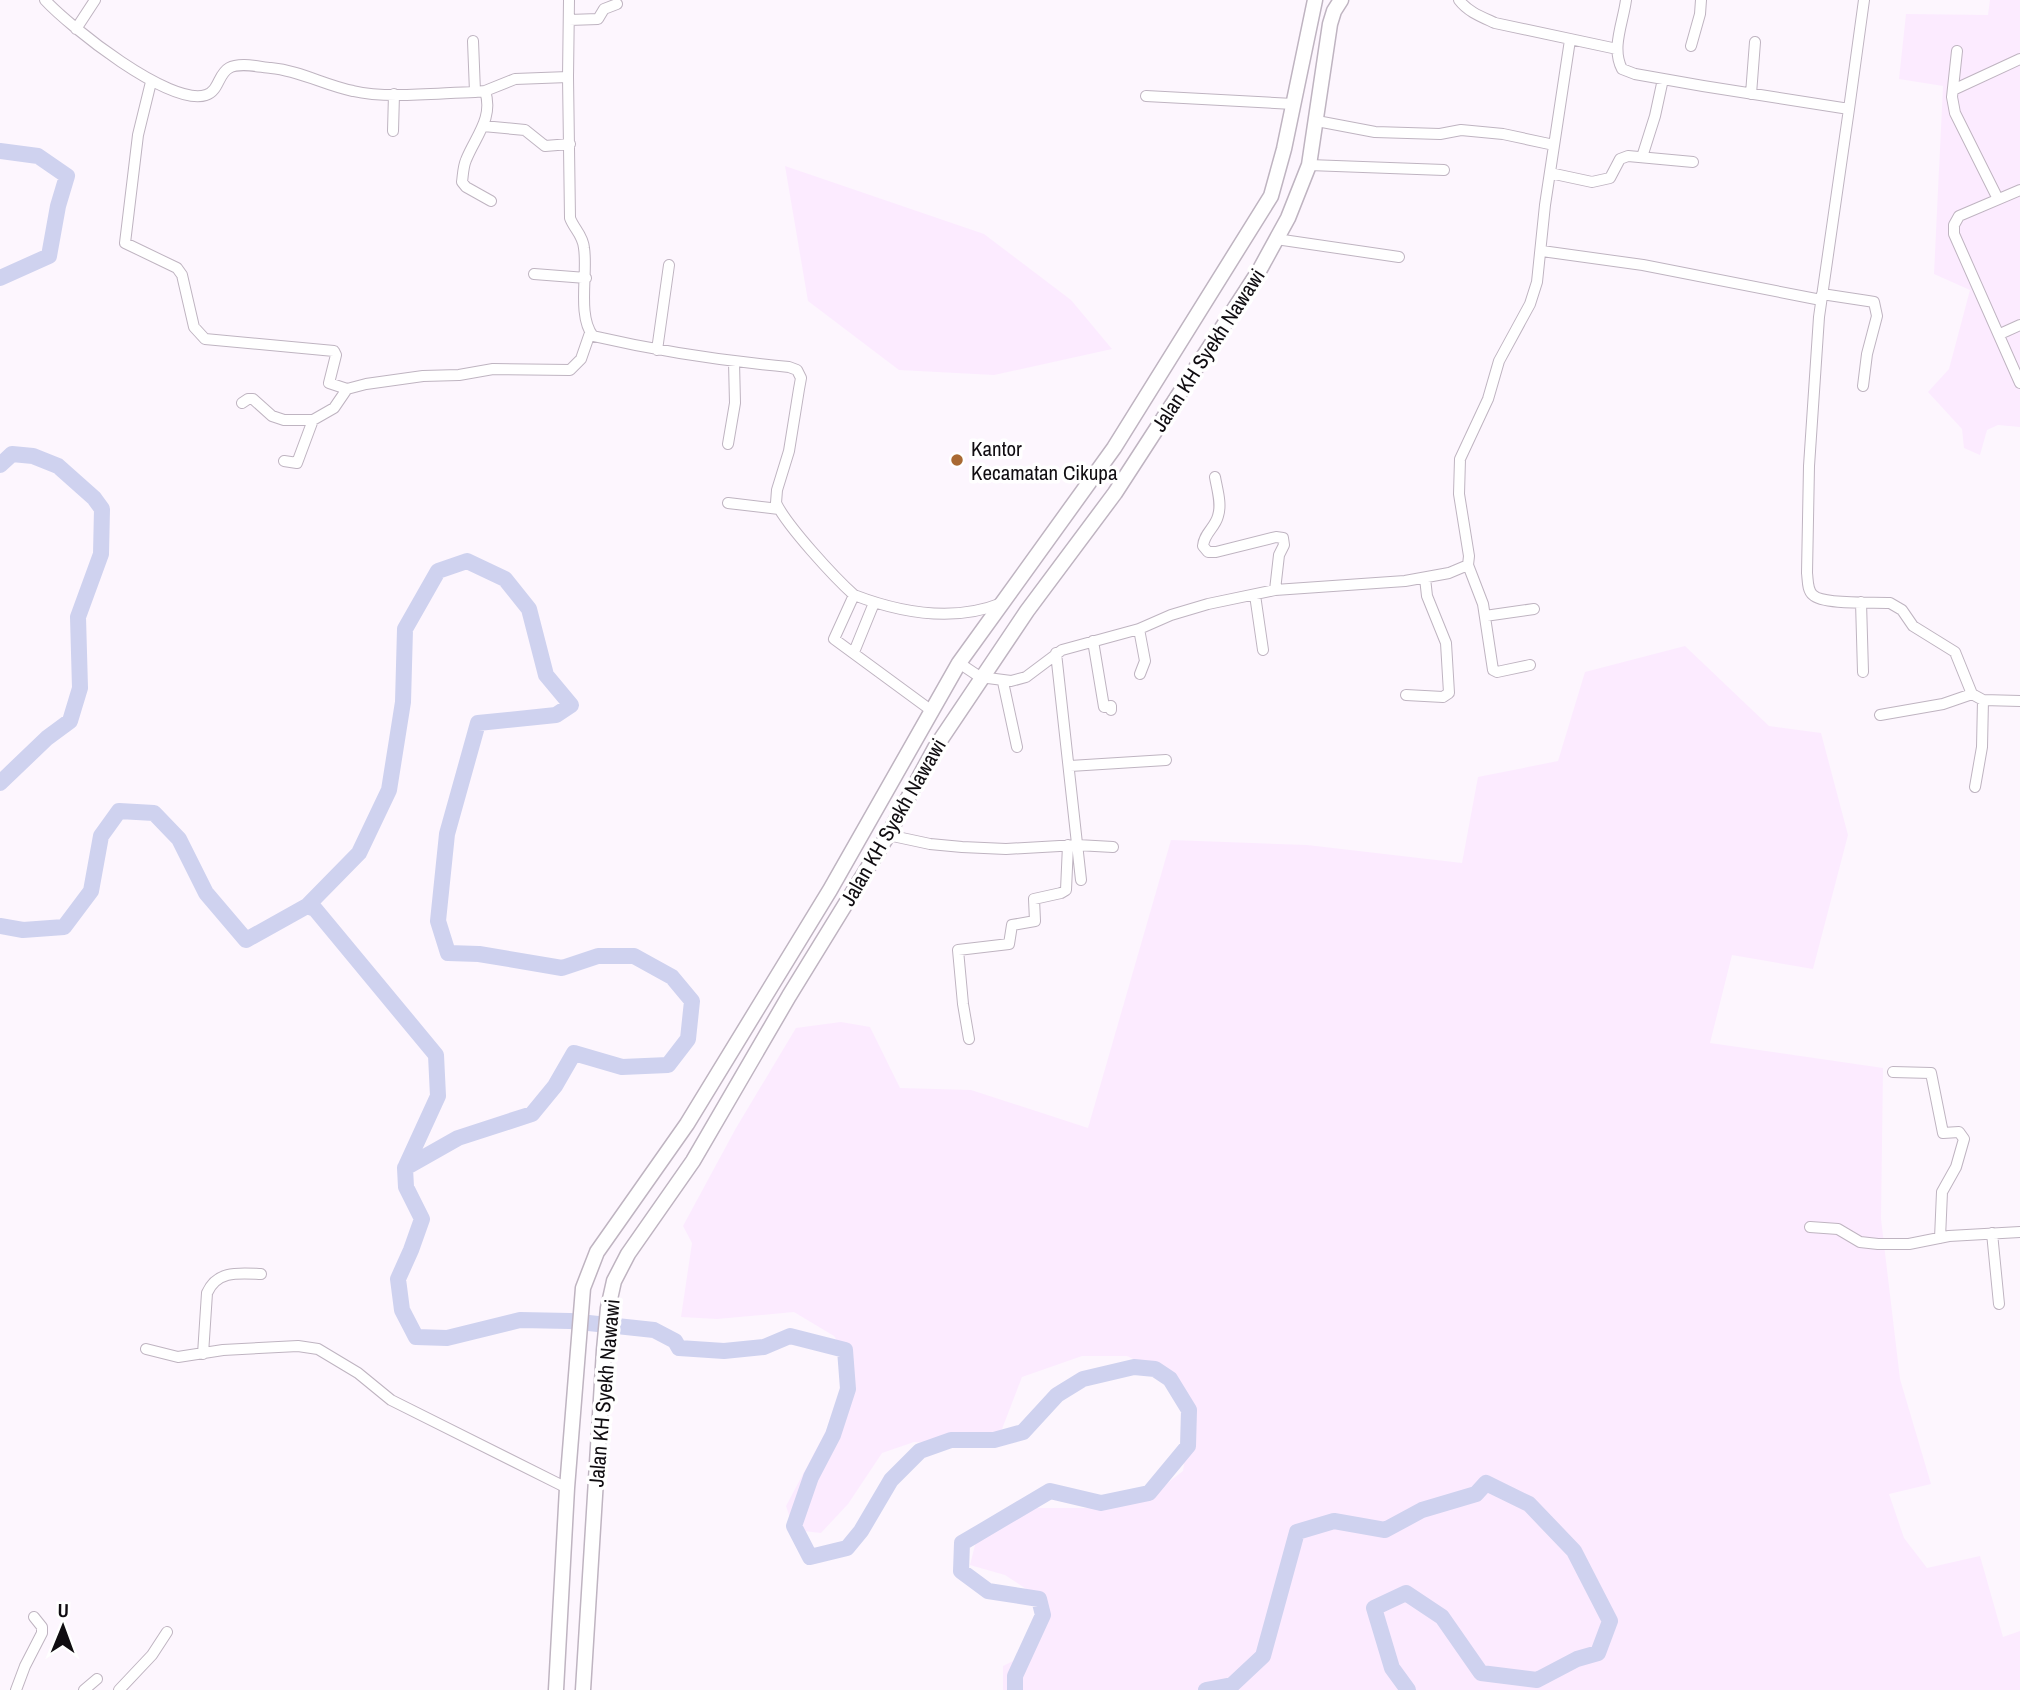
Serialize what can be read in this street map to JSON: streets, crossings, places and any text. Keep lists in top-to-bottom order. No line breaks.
{"streets":{"main road":["Jalan KH Syekh Nawawi"]},"places":["Kantor Kecamatan Cikupa"],"north":"top"}
